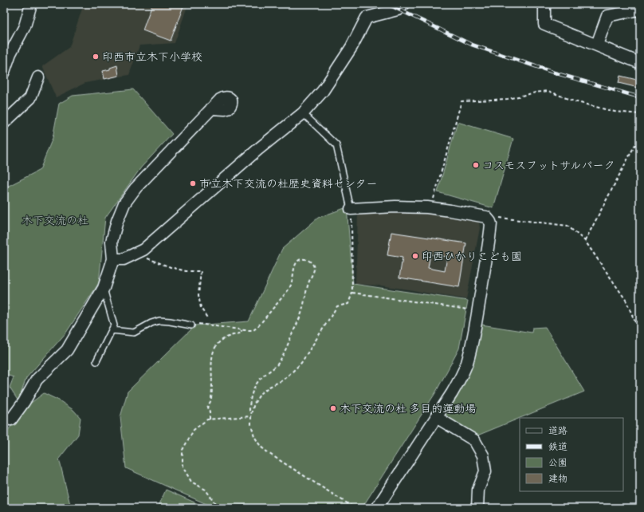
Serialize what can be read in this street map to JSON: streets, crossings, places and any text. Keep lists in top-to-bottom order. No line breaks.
{"parks":["木下交流の杜"],"places":["印西市立木下小学校","コスモスフットサルパーク","市立木下交流の杜歴史資料センター","印西ひかりこども園","木下交流の杜 多目的運動場"],"legend":["道路","鉄道","公園","建物"]}
